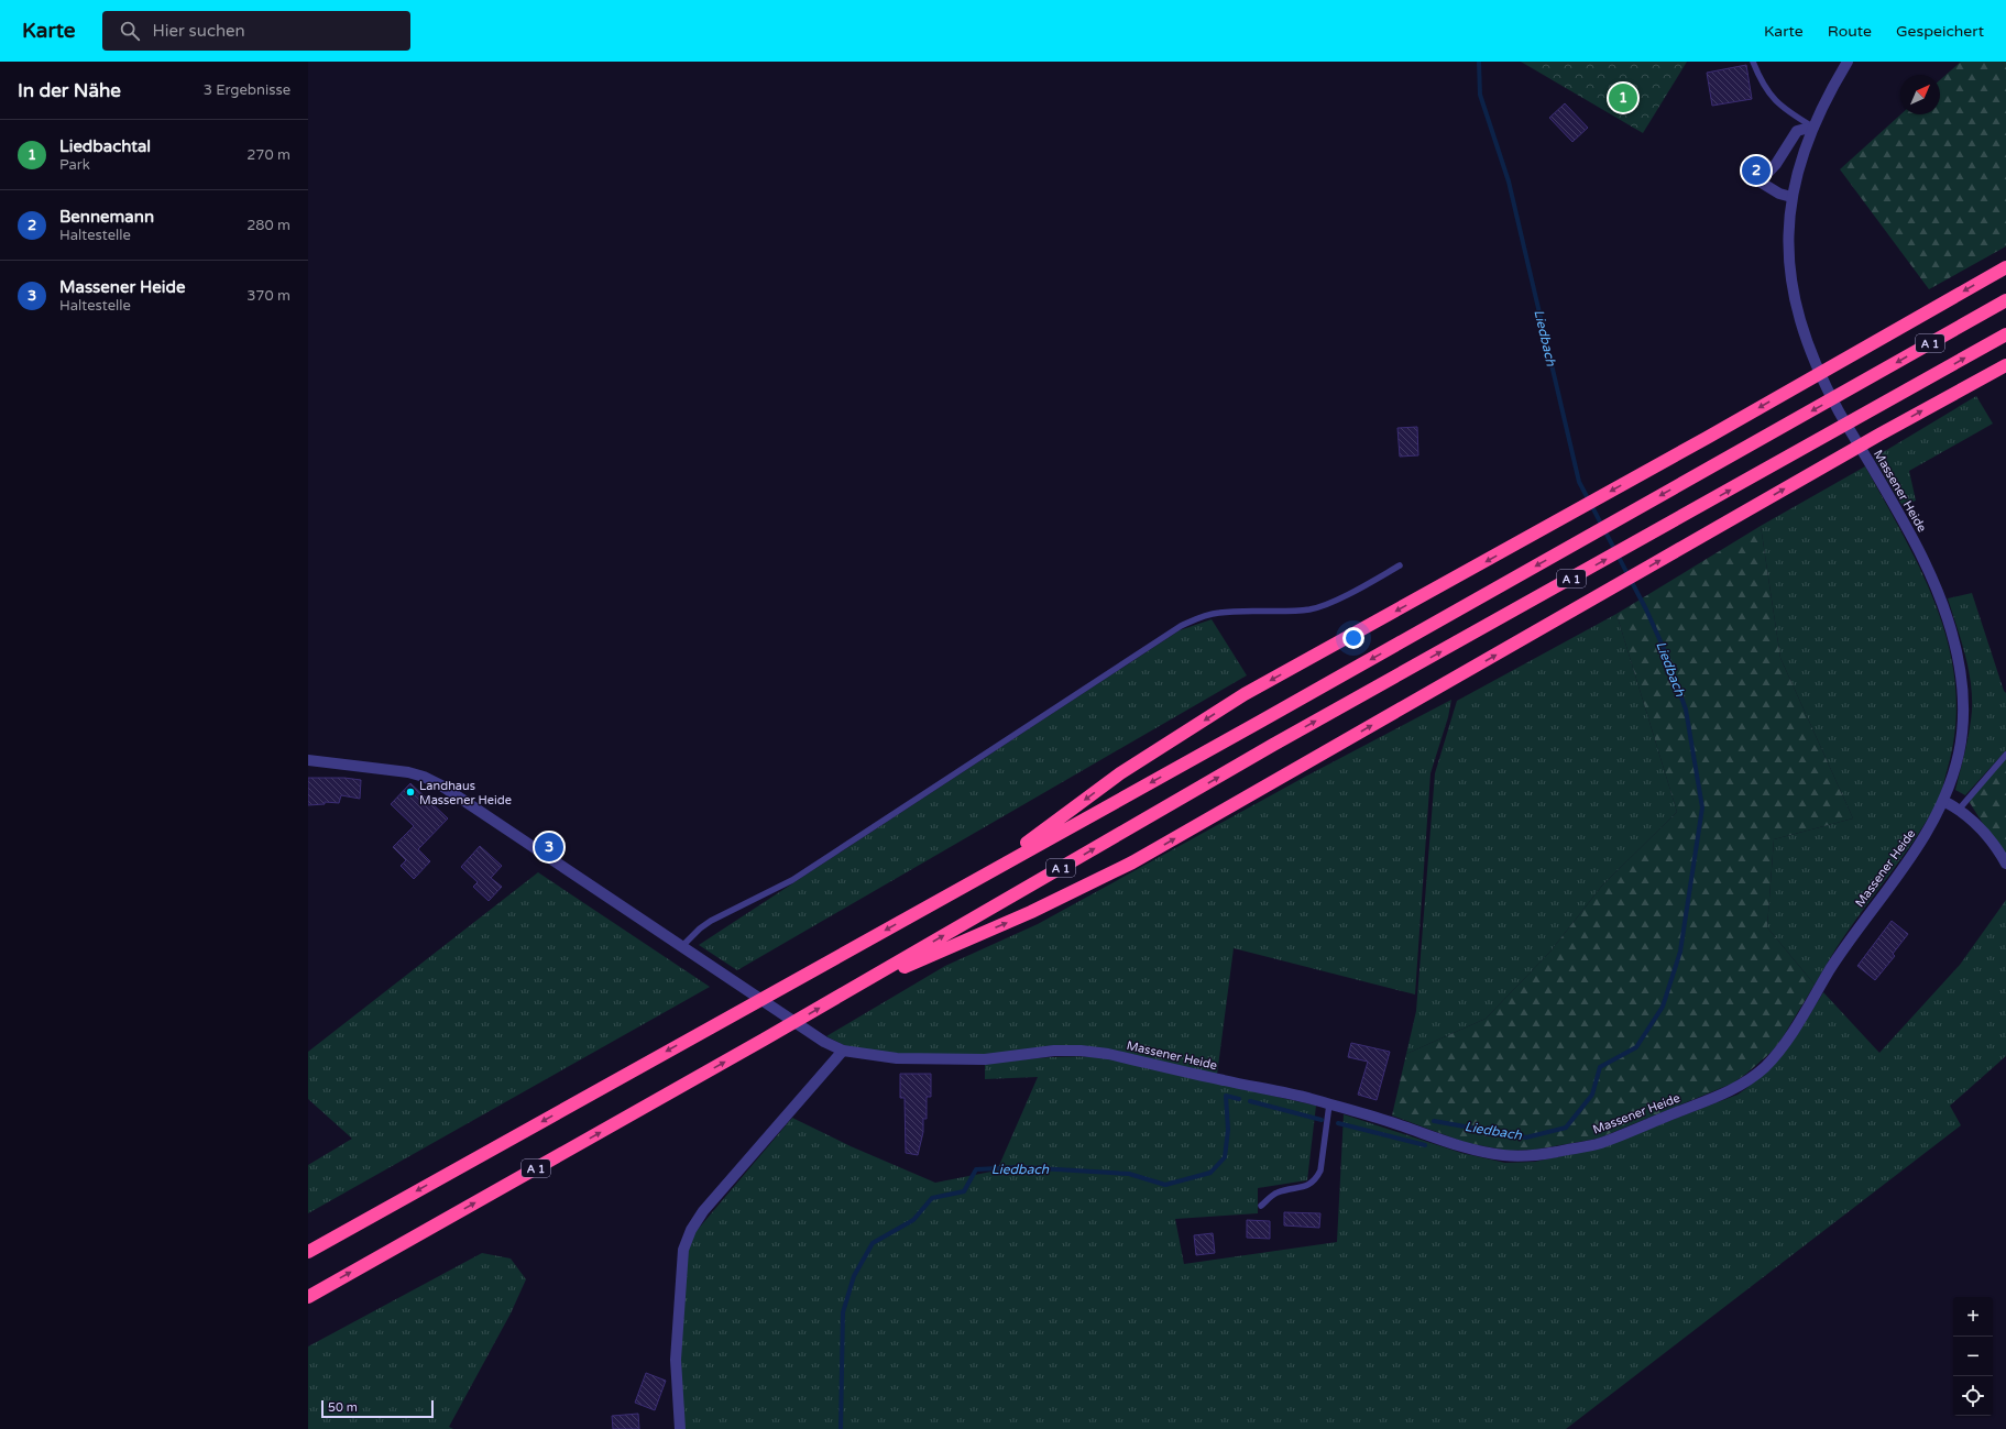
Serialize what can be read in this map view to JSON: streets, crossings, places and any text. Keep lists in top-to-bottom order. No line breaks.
{"streets":{"highway":["A 1"],"street":["Massener Heide"]},"water":["Liedbach"],"places":["Landhaus Massener Heide"],"scale_bar":"50 m","north":"top right","page":{"header":"Karte","search":"Hier suchen","nav":["Karte","Route","Gespeichert"],"heading":["In der Nähe","3 Ergebnisse"],"pins":["1","2","3"],"list":[{"mark":"1","name":"Liedbachtal","note":"Park","value":"270 m"},{"mark":"2","name":"Bennemann","note":"Haltestelle","value":"280 m"},{"mark":"3","name":"Massener Heide","note":"Haltestelle","value":"370 m"}],"map_buttons":["+","−"],"scale":"50 m"}}
